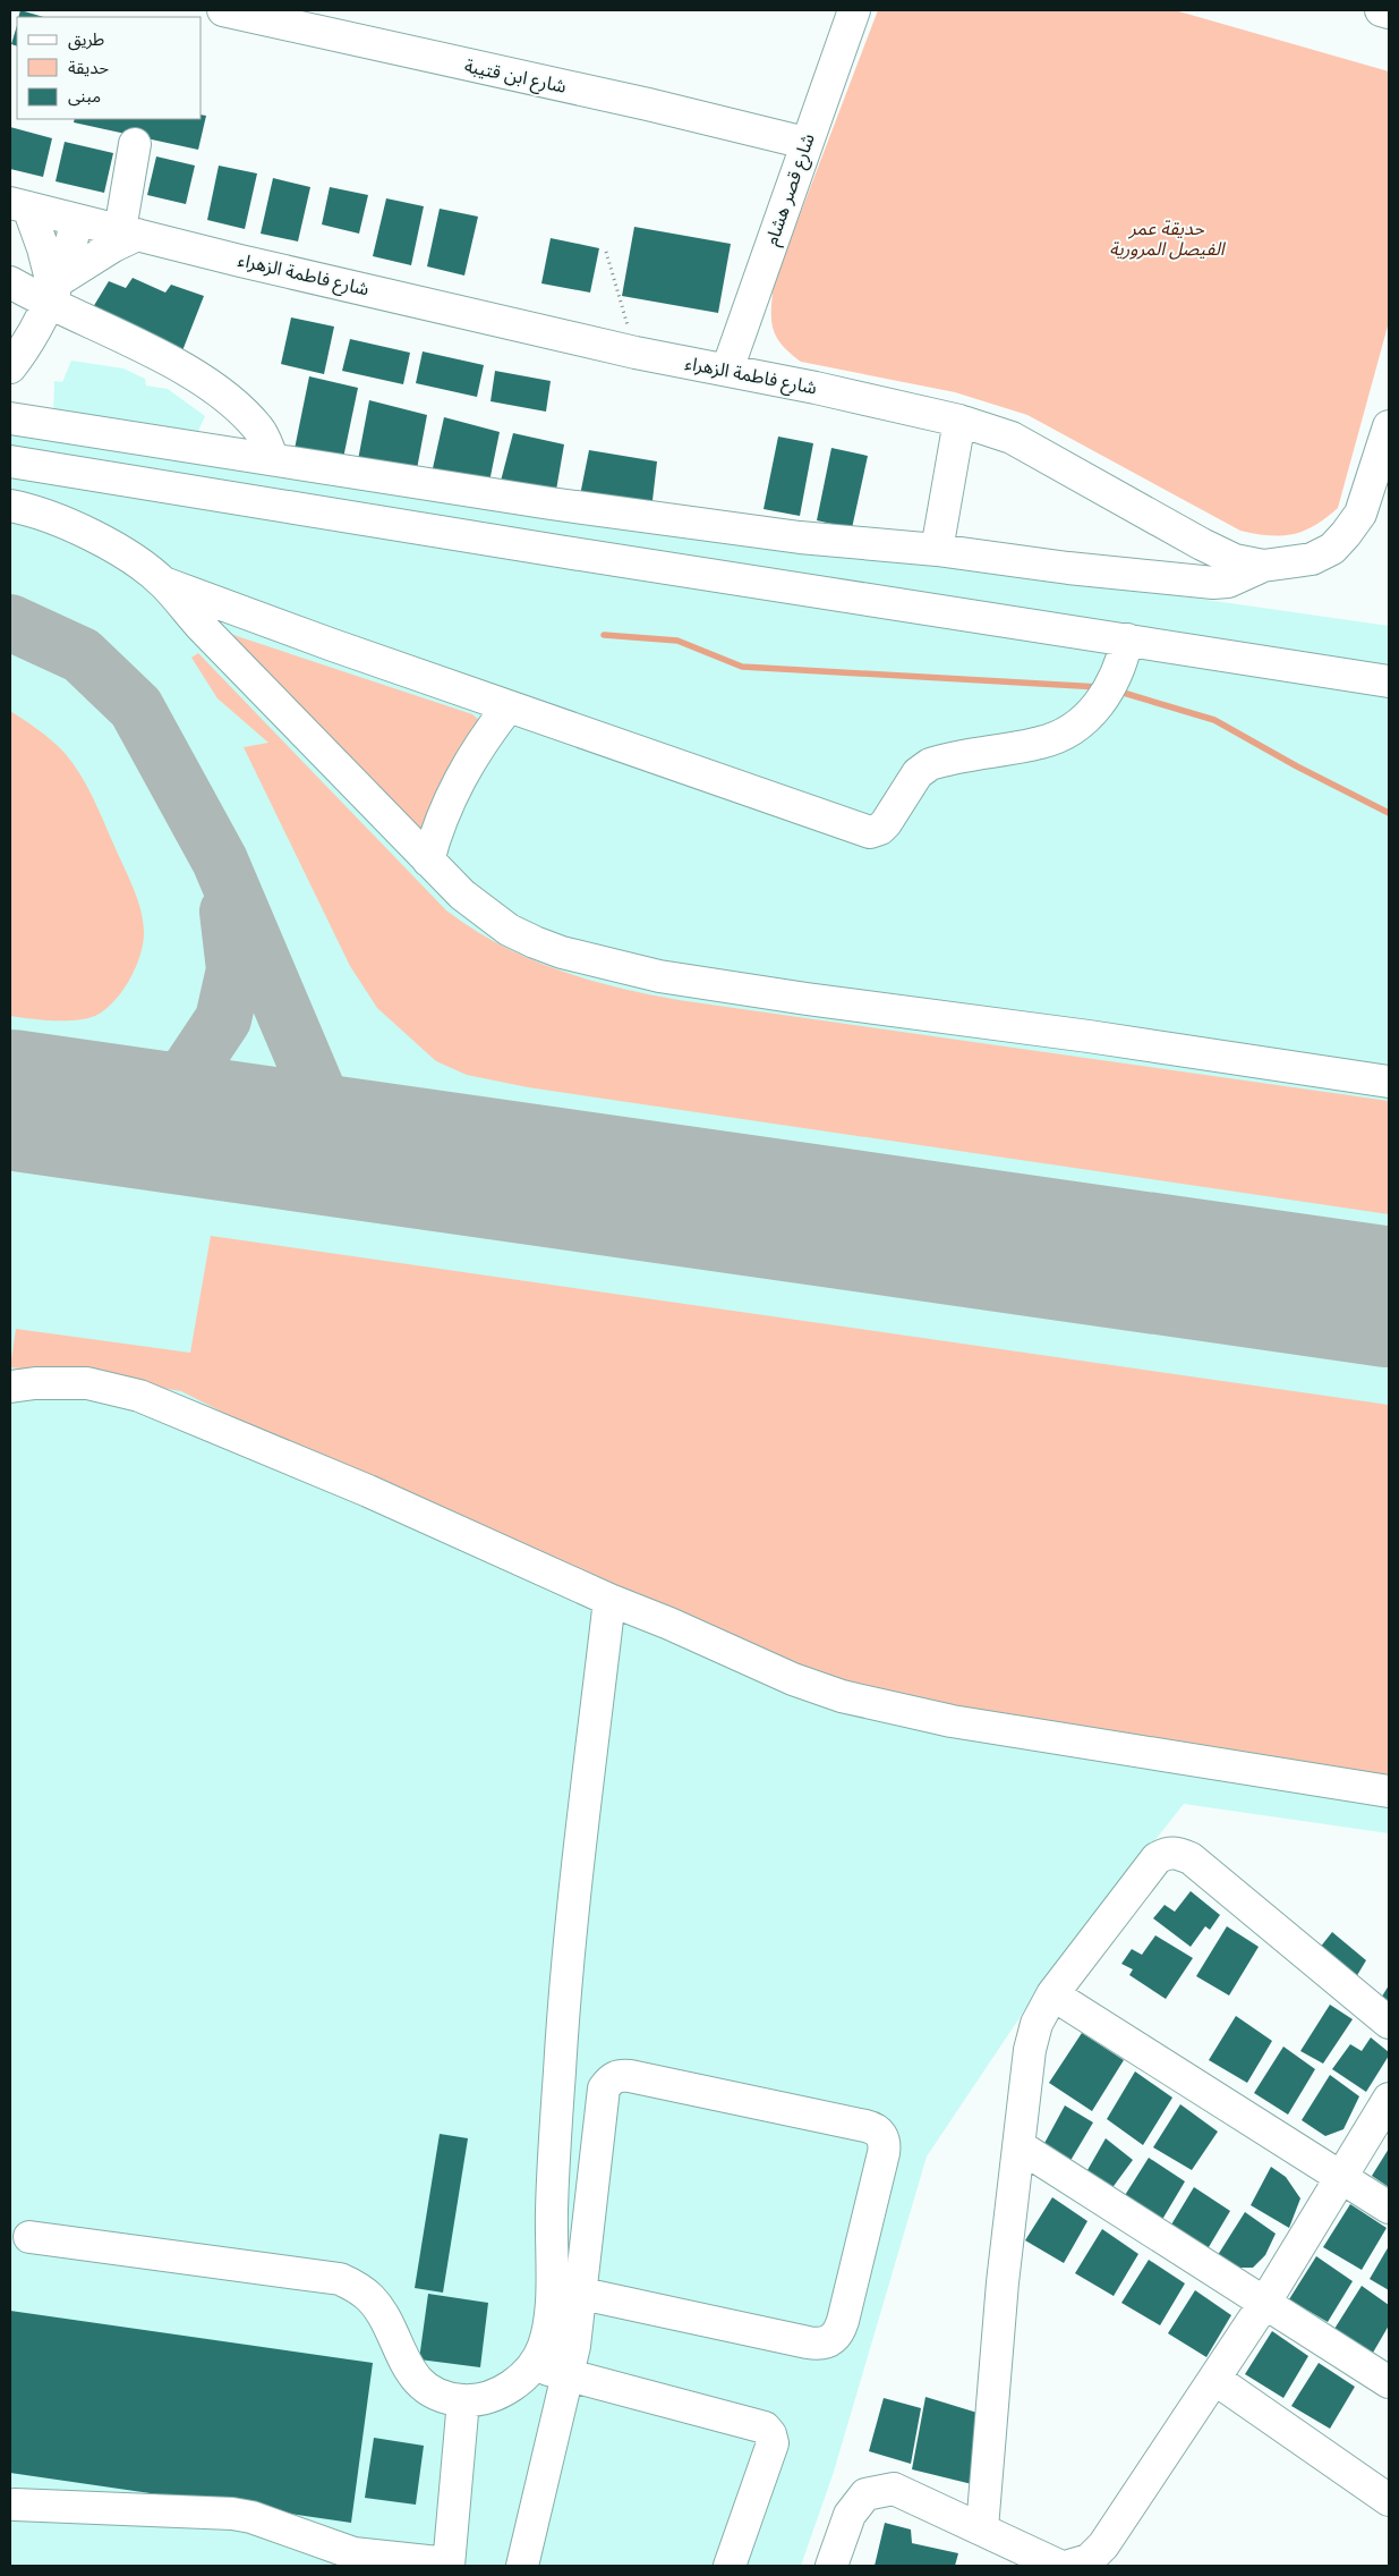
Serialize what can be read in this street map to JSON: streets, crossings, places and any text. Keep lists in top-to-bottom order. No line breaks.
{"streets":{"street":["شارع ابن قتيبة","شارع قصر هشام","شارع فاطمة الزهراء"]},"crossings":[["شارع ابن قتيبة","شارع قصر هشام"],["شارع قصر هشام","شارع فاطمة الزهراء"]],"parks":["حديقة عمر الفيصل المرورية"],"legend":["طريق","حديقة","مبنى"]}
